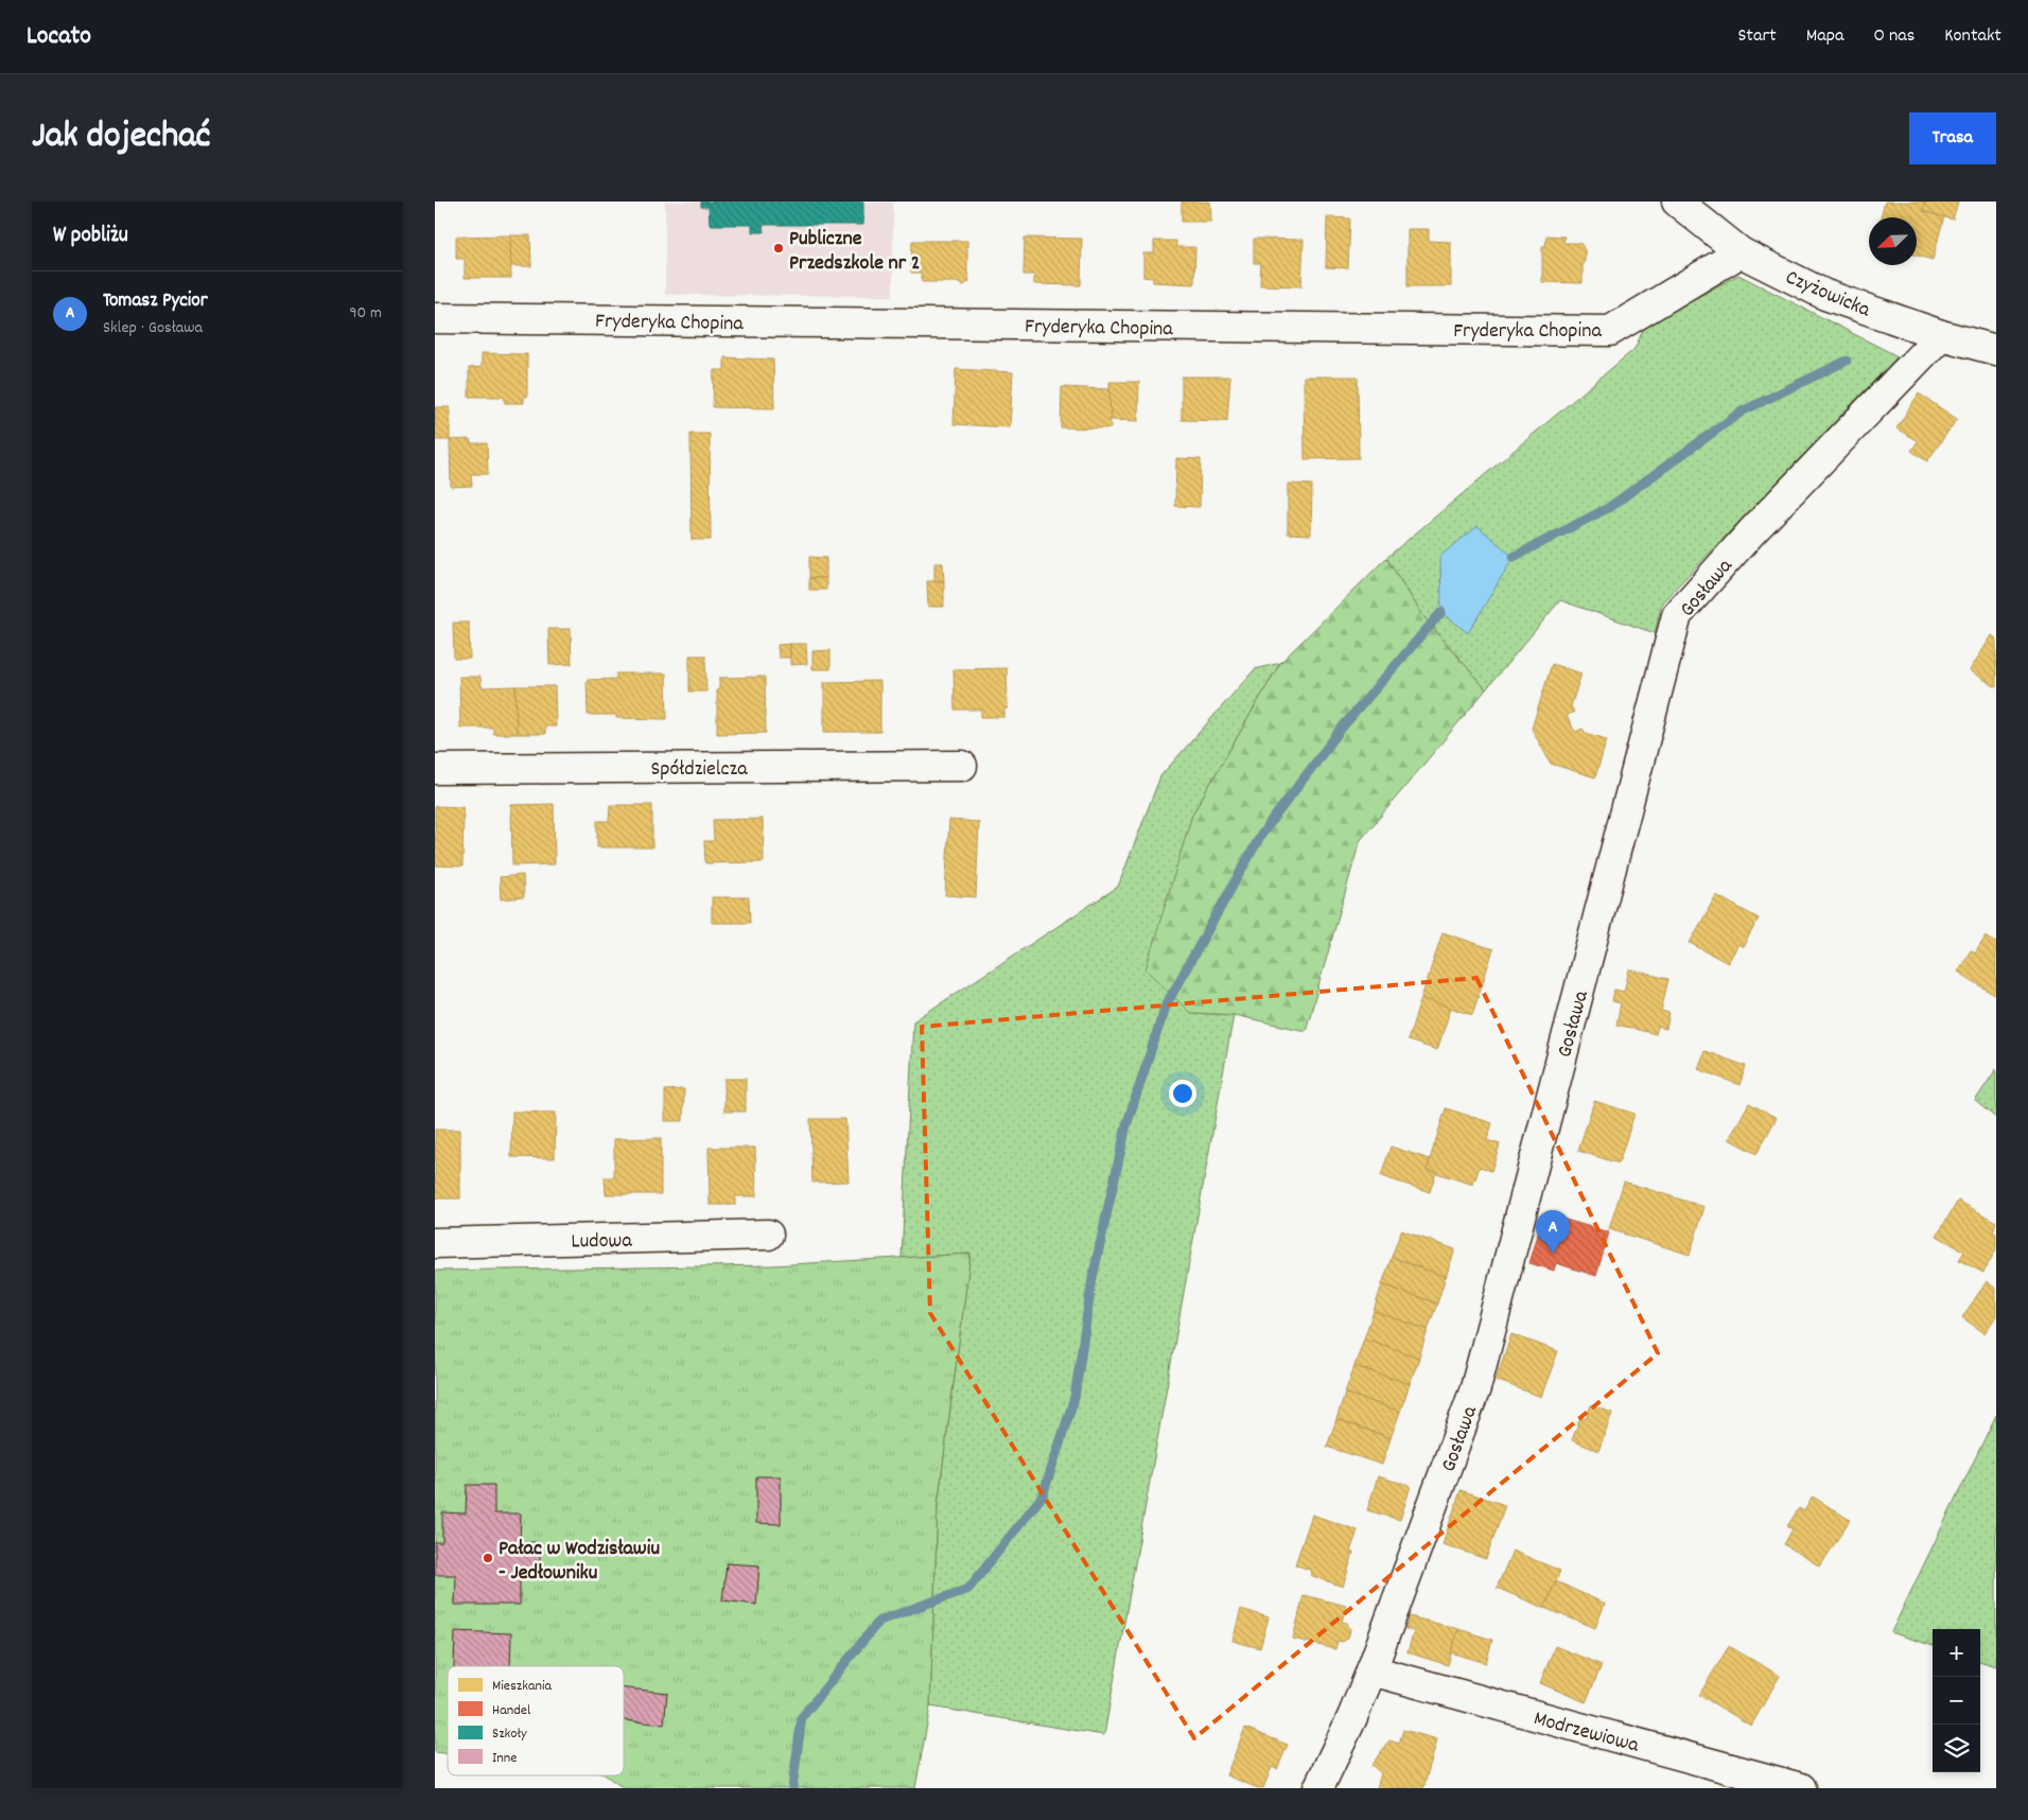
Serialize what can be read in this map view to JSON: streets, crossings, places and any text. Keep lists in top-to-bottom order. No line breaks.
{"streets":{"street":["Czyżowicka","Fryderyka Chopina","Gosława","Spółdzielcza","Ludowa","Modrzewiowa"]},"crossings":[["Czyżowicka","Fryderyka Chopina"],["Czyżowicka","Gosława"],["Gosława","Modrzewiowa"]],"places":["Publiczne Przedszkole nr 2","Pałac w Wodzisławiu - Jedłowniku"],"legend":["Mieszkania","Handel","Szkoły","Inne"],"north":"bottom left","page":{"header":"Locato","nav":["Start","Mapa","O nas","Kontakt"],"title":"Jak dojechać","buttons":"Trasa","heading":"W pobliżu","list":[{"mark":"A","name":"Tomasz Pycior","note":"Sklep · Gosława","value":"90 m"}],"pins":"A","map_buttons":["+","−"]}}
